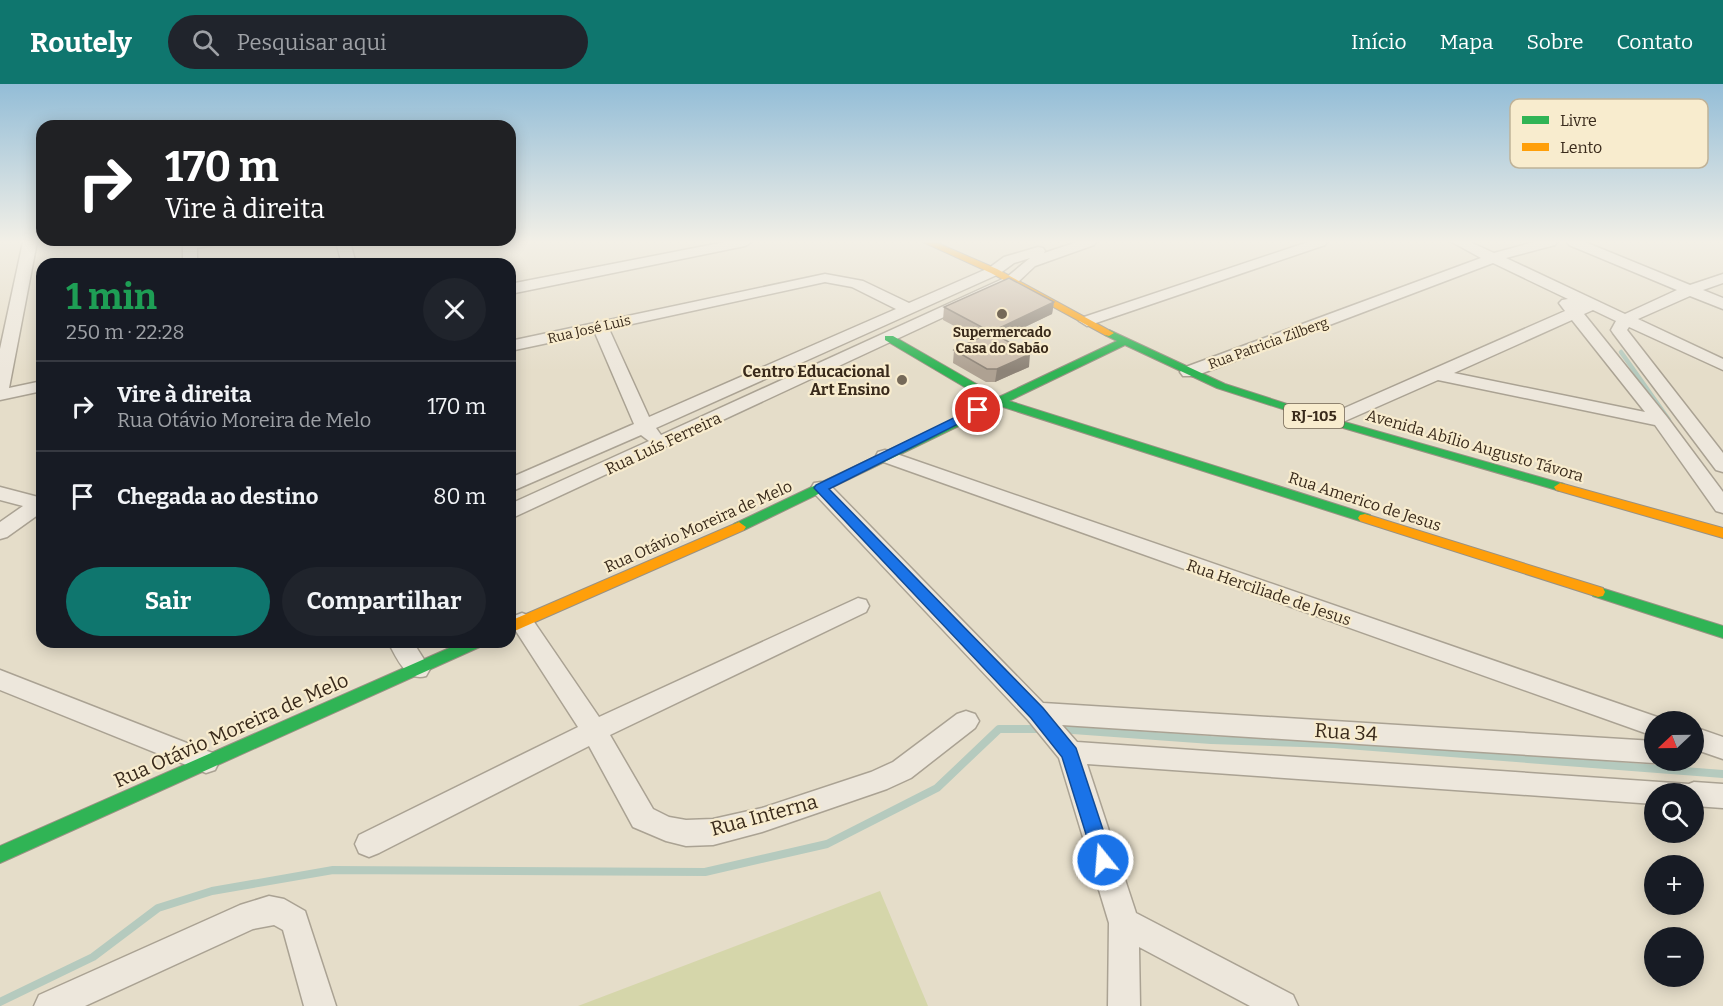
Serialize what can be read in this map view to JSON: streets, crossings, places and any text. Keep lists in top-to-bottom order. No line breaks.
{"streets":{"street":["Rua José Luis","Rua Patricia Zilberg","RJ-105","Rua Luís Ferreira","Avenida Abílio Augusto Távora","Rua Americo de Jesus","Rua Otávio Moreira de Melo","Rua Herciliade de Jesus","Rua 34","Rua Interna"]},"crossings":[["Rua José Luis","Rua Luís Ferreira"],["Rua Patricia Zilberg","Avenida Abílio Augusto Távora"],["Rua Luís Ferreira","Rua Americo de Jesus"],["Avenida Abílio Augusto Távora","Rua Otávio Moreira de Melo"],["Rua Americo de Jesus","Rua Otávio Moreira de Melo"],["Rua Otávio Moreira de Melo","Rua Herciliade de Jesus"],["Rua Otávio Moreira de Melo","Rua Interna"]],"places":["Supermercado Casa do Sabão","Centro Educacional Art Ensino"],"legend":["Livre","Lento"],"north":"left","page":{"header":"Routely","search":"Pesquisar aqui","nav":["Início","Mapa","Sobre","Contato"],"turn":["170 m","Vire à direita"],"heading":["1 min","250 m · 22:28"],"list":[{"name":"Vire à direita","note":"Rua Otávio Moreira de Melo","value":"170 m"},{"name":"Chegada ao destino","value":"80 m"}],"buttons":["Sair","Compartilhar"],"map_buttons":["+","−"]}}
